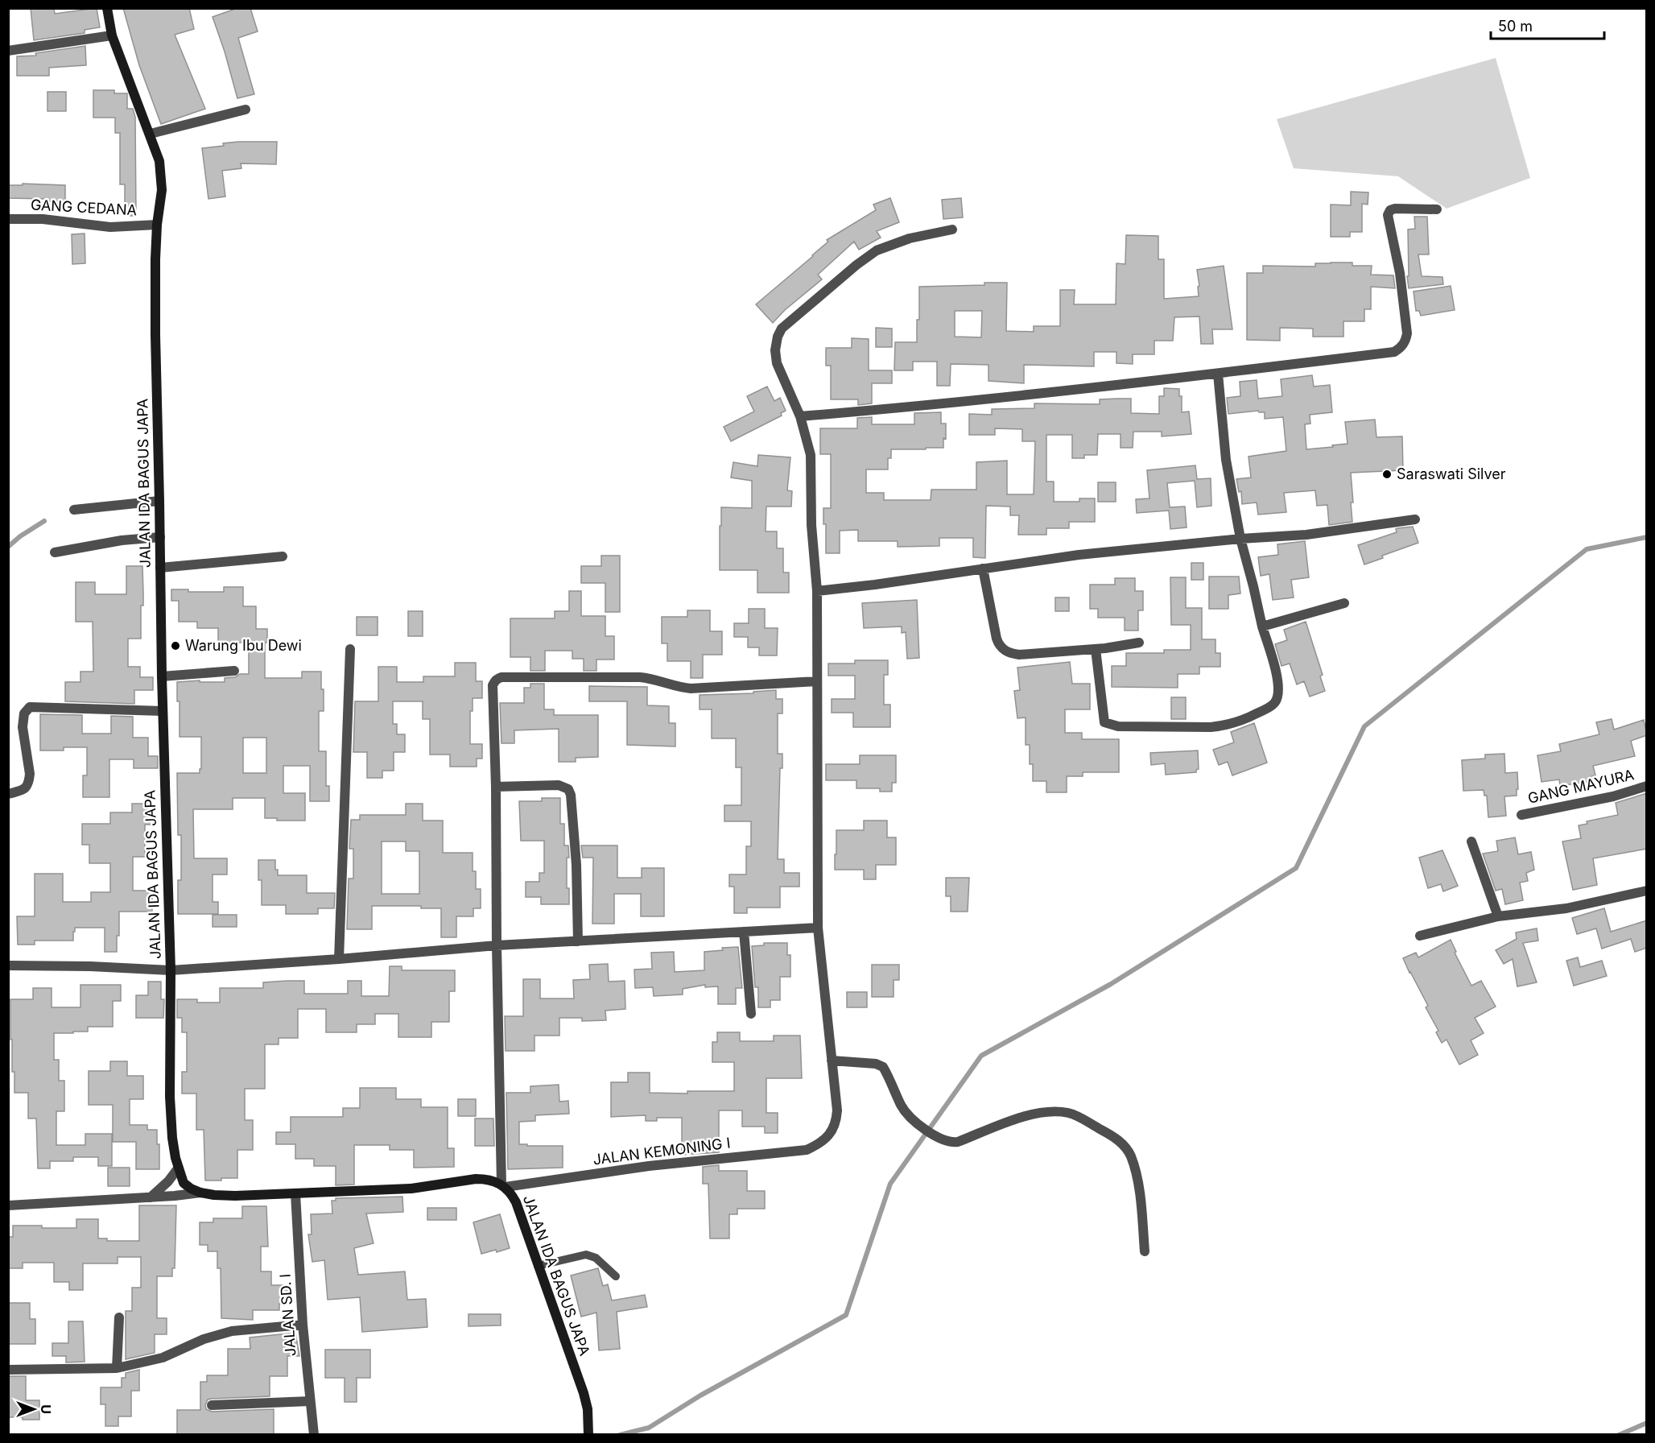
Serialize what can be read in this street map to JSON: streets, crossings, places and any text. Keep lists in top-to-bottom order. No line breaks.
{"streets":{"street":["GANG CEDANA","JALAN IDA BAGUS JAPA","GANG MAYURA","JALAN KEMONING I","JALAN SD. I"]},"crossings":[["GANG CEDANA","JALAN IDA BAGUS JAPA"],["JALAN IDA BAGUS JAPA","JALAN KEMONING I"]],"places":["Saraswati Silver","Warung Ibu Dewi"],"scale_bar":"50 m","north":"right"}
